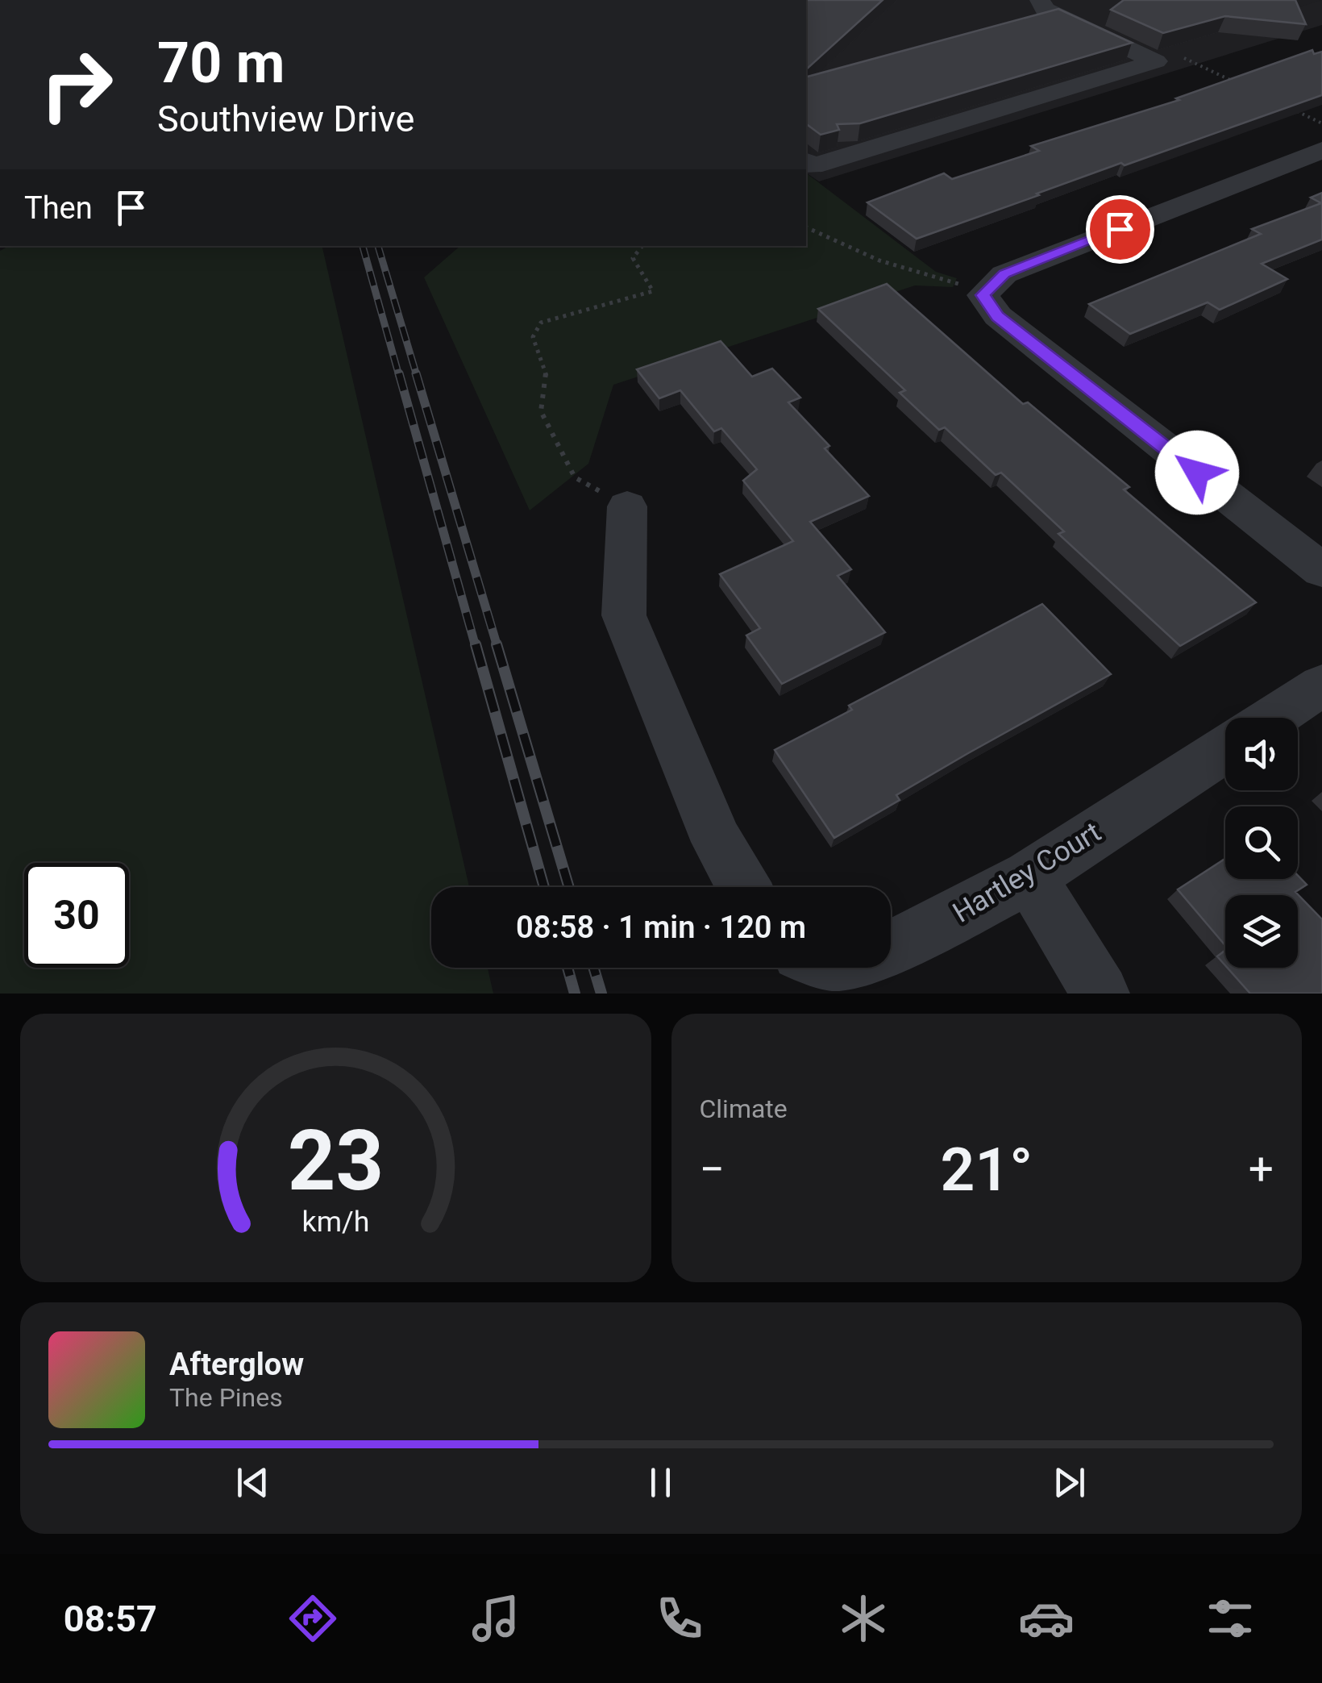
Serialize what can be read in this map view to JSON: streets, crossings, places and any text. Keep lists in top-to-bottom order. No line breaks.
{"streets":{"street":["Hartley Court"]},"page":{"turn":["70 m","Southview Drive"],"then":"Then","limit":"30","trip":"08:58 · 1 min · 120 m","tile":"Climate","heat":["−","21°","+"],"song":["Afterglow","The Pines"],"tabs":"08:57","gauge":["23","km/h"]}}
